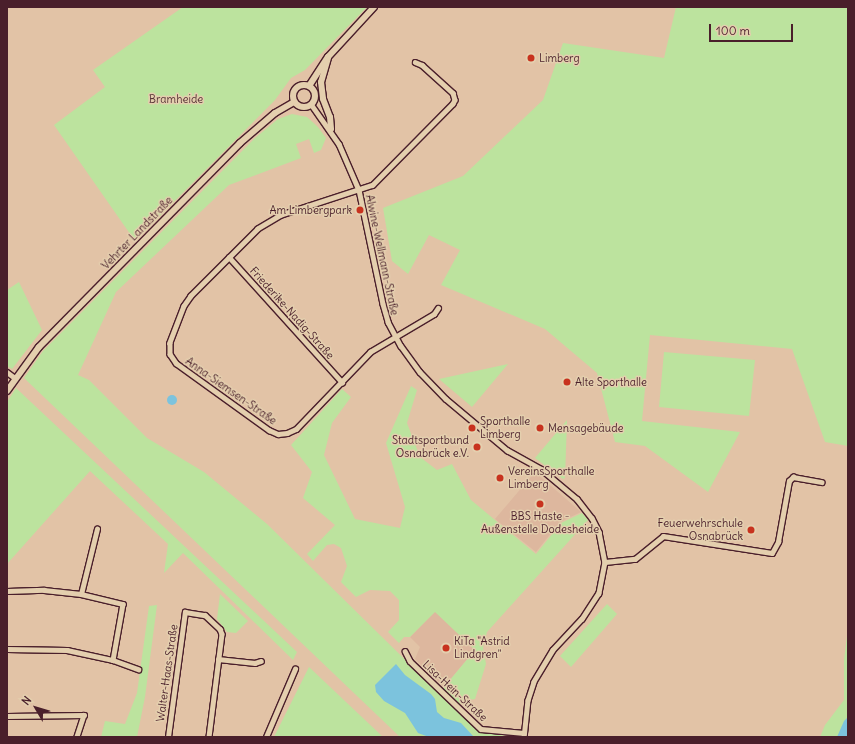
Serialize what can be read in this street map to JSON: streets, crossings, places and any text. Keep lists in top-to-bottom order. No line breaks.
{"streets":{"main road":["Vehrter Landstraße"],"street":["Alwine-Wellmann-Straße","Friederike-Nadig-Straße","Anna-Siemsen-Straße","Walter-Haas-Straße","Lisa-Hein-Straße"]},"crossings":[["Vehrter Landstraße","Alwine-Wellmann-Straße"],["Alwine-Wellmann-Straße","Anna-Siemsen-Straße"],["Alwine-Wellmann-Straße","Lisa-Hein-Straße"],["Friederike-Nadig-Straße","Anna-Siemsen-Straße"]],"parks":["Bramheide"],"places":["Limberg","Am Limbergpark","Alte Sporthalle","Sporthalle Limberg","Mensagebäude","Stadtsportbund Osnabrück e.V.","VereinsSporthalle Limberg","BBS Haste - Außenstelle Dodesheide","Feuerwehrschule Osnabrück","KiTa \"Astrid Lindgren\""],"scale_bar":"100 m","north":"top left"}
